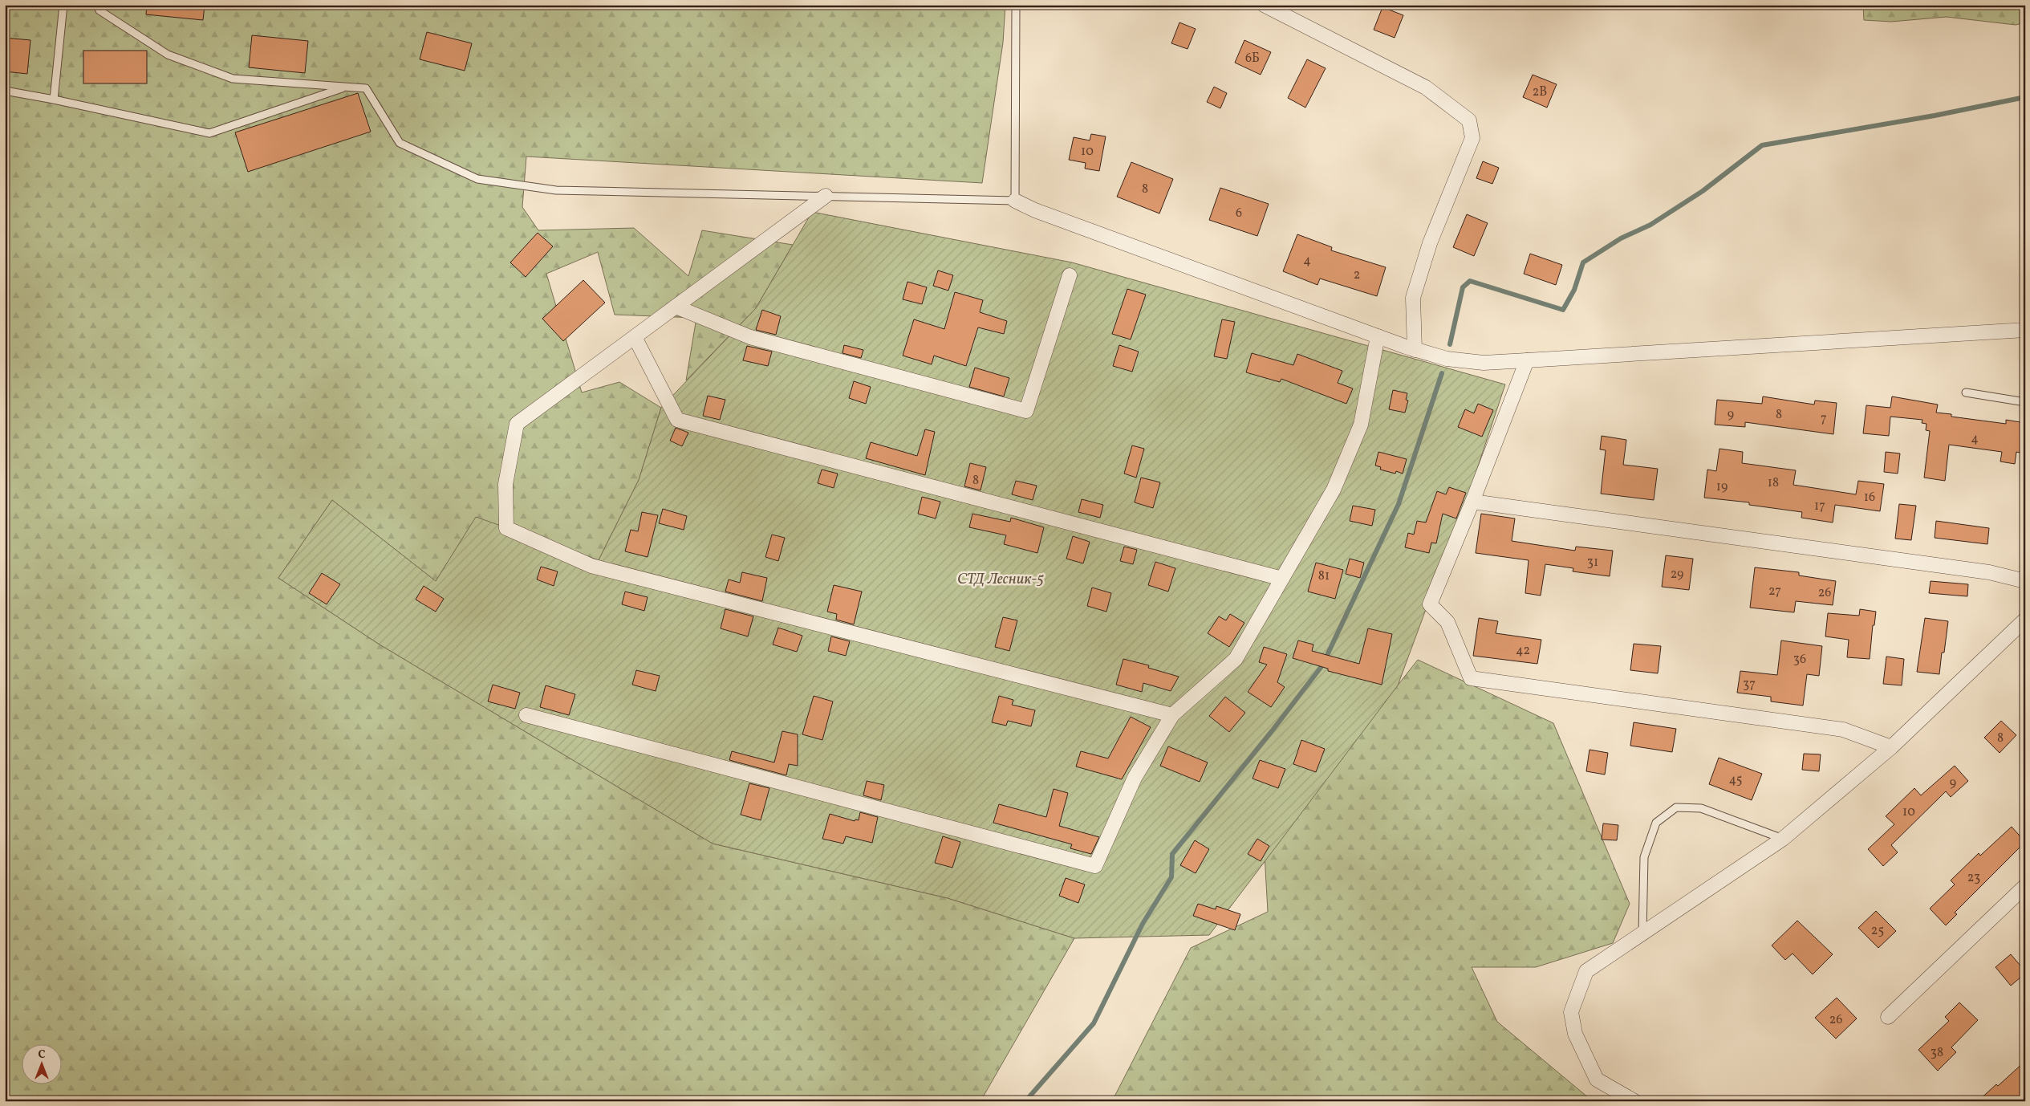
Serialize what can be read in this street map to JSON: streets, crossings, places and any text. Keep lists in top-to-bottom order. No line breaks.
{"parks":["СТД Лесник-5"],"house_numbers":["6Б","2В","10","8","6","4","2","9","8","7","4","8","18","19","16","17","31","29","81","27","26","42","36","37","8","45","9","10","23","25","26","38"],"north":"top"}
